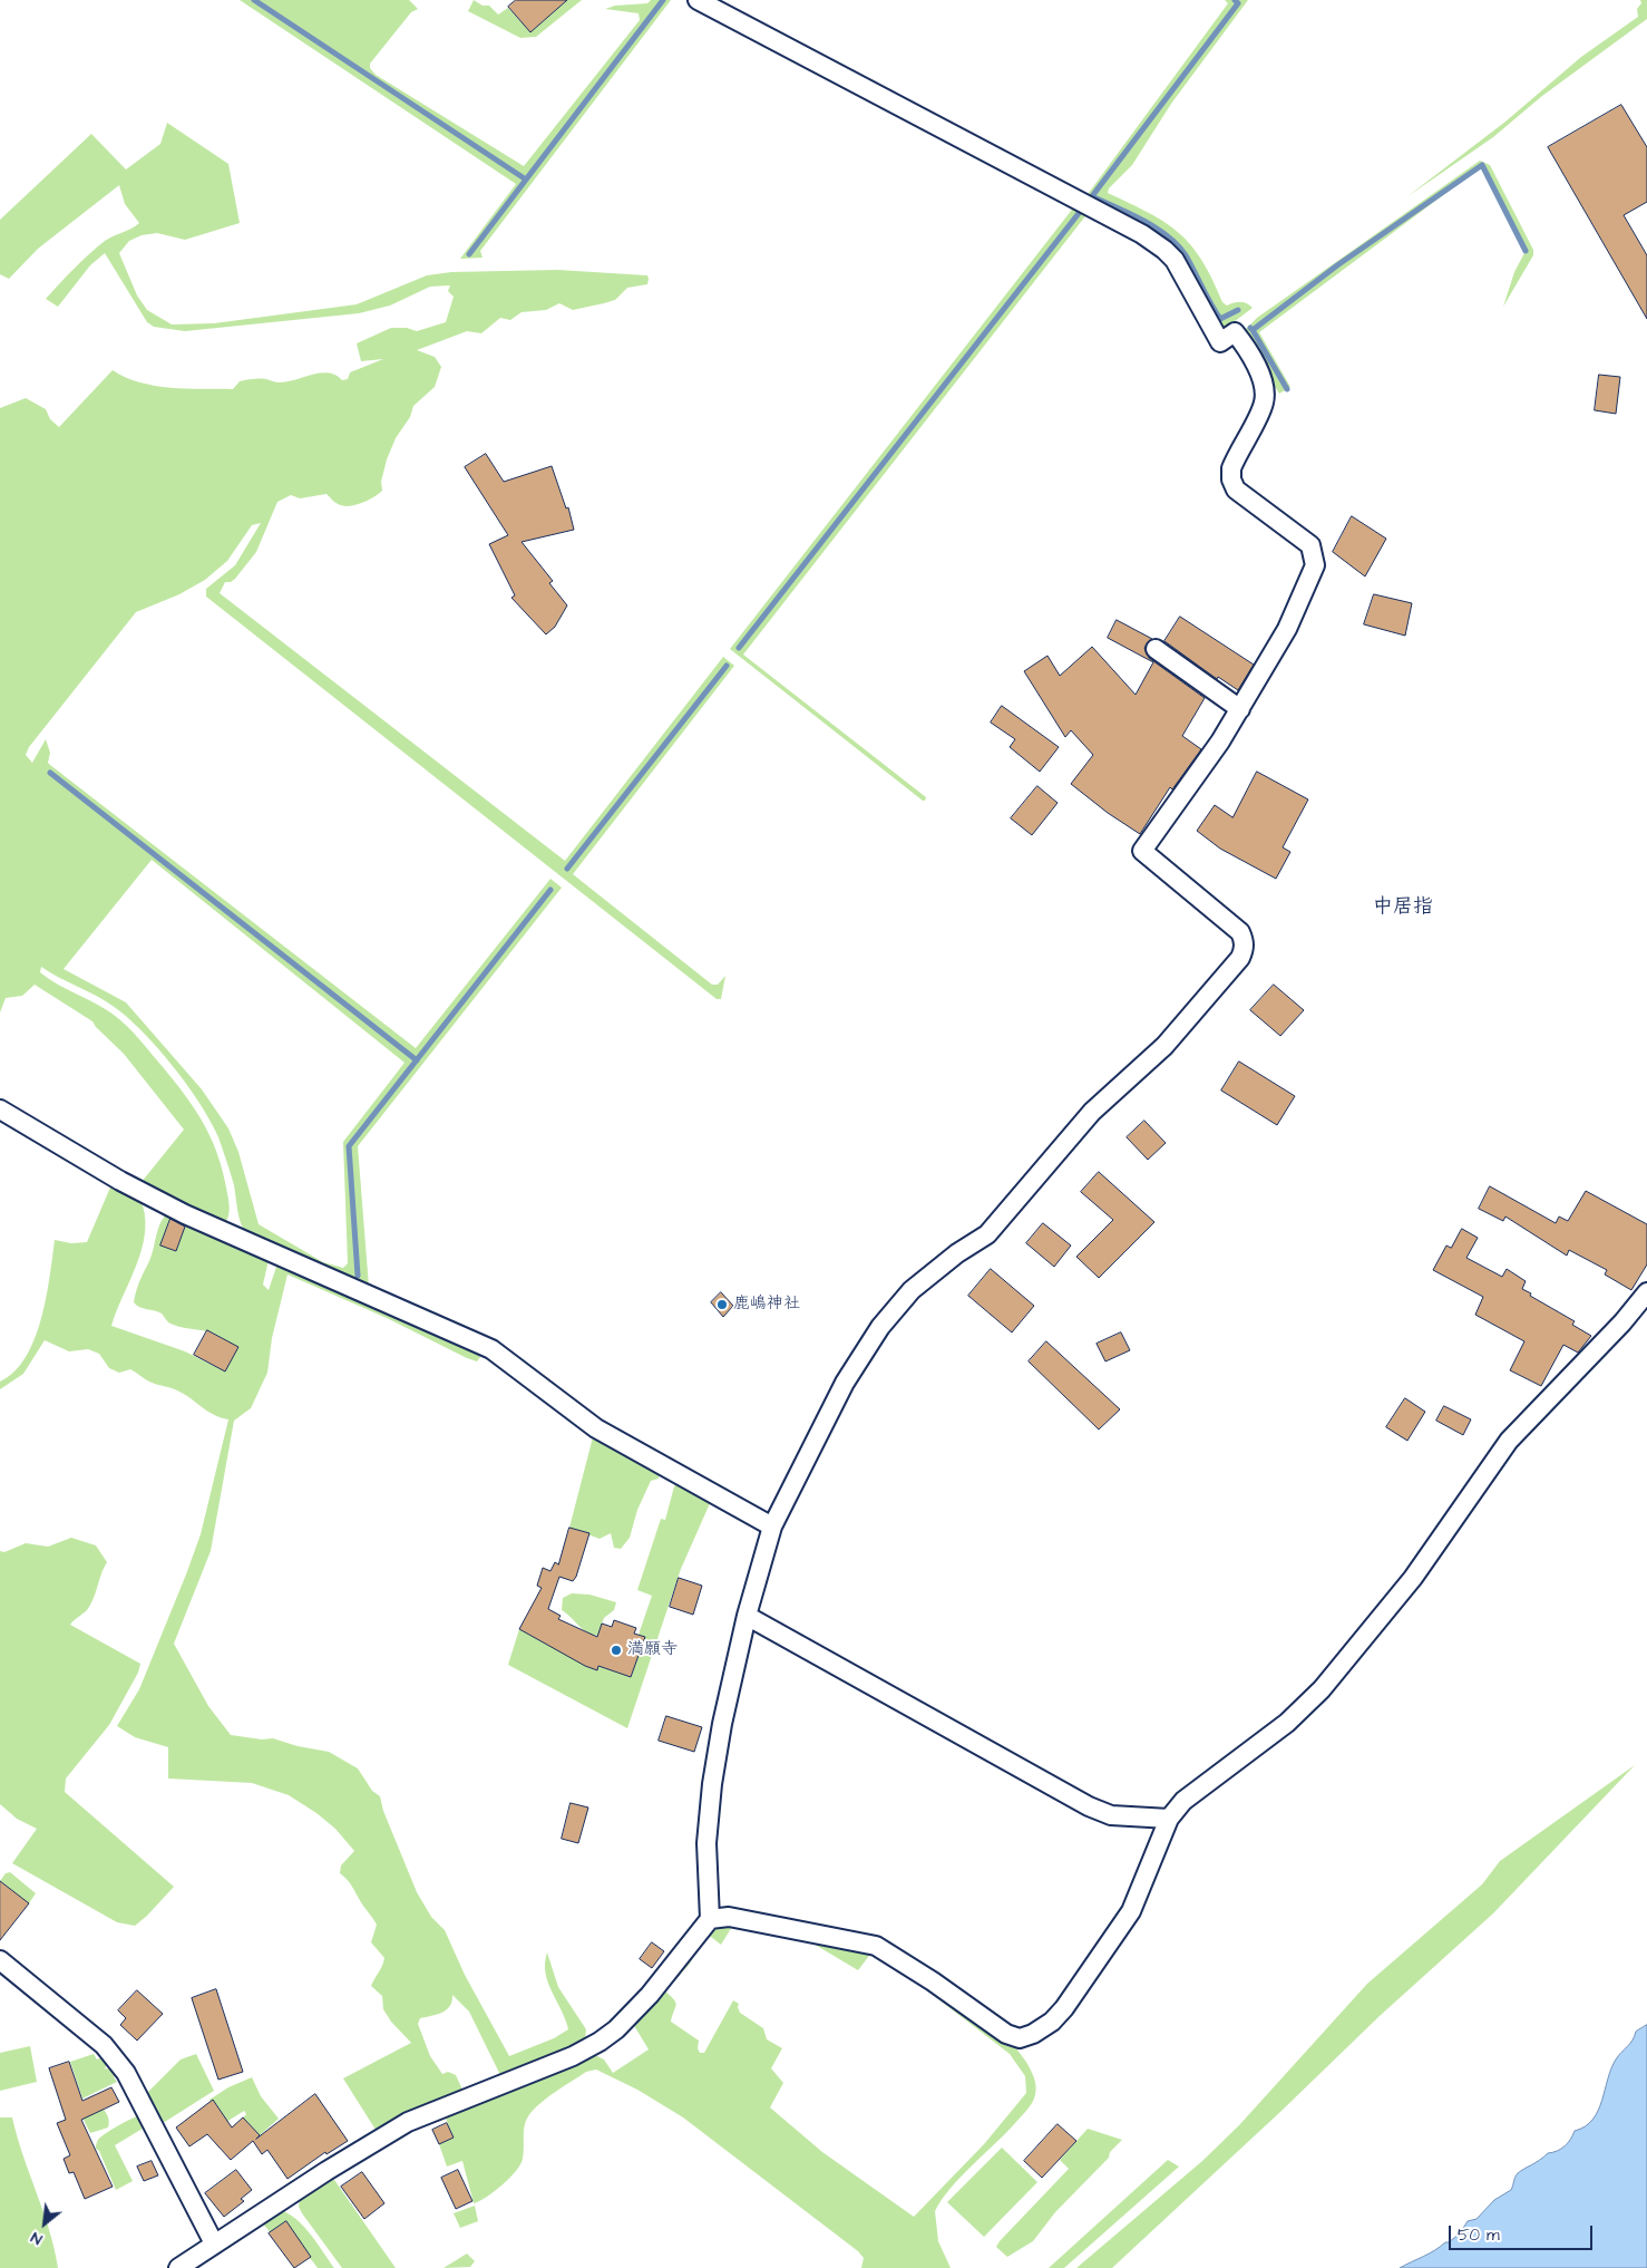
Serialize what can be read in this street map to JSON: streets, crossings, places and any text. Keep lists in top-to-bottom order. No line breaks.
{"districts":["中居指"],"places":["鹿嶋神社","満願寺"],"scale_bar":"50 m","north":"bottom left"}
